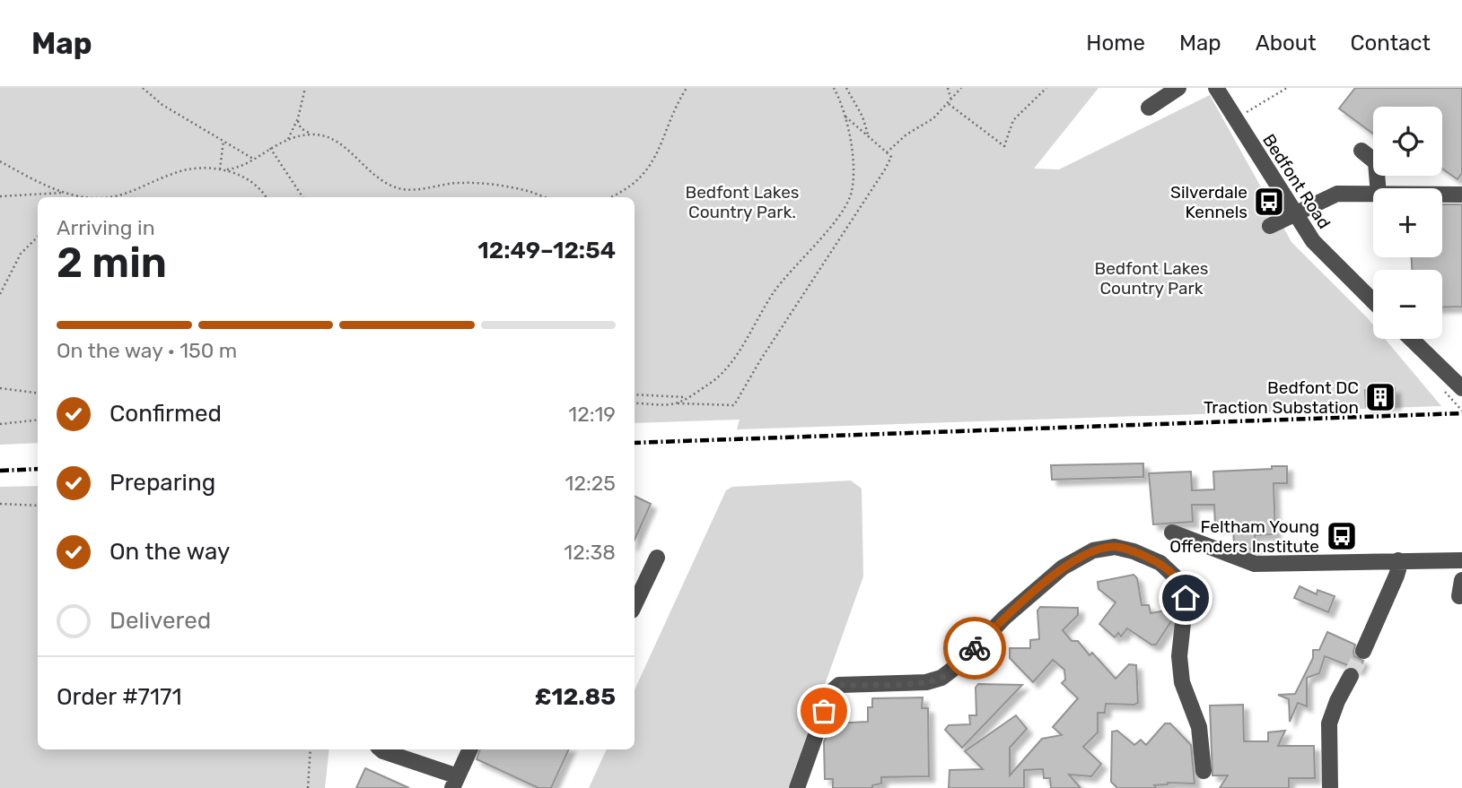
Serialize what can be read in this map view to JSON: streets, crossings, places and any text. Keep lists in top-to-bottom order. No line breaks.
{"streets":{"street":["Bedfont Road"]},"parks":["Bedfont Lakes Country Park.","Bedfont Lakes Country Park"],"places":{"bus stop":["Silverdale Kennels","Feltham Young Offenders Institute"],"building":["Bedfont DC Traction Substation"]},"page":{"header":"Map","nav":["Home","Map","About","Contact"],"map_buttons":["+","−"],"heading":["2 min","Arriving in","12:49–12:54"],"panel":["Order #7171","£12.85"],"bar":"On the way · 150 m","list":[["Confirmed","12:19"],["Preparing","12:25"],["On the way","12:38"],"Delivered"]}}
